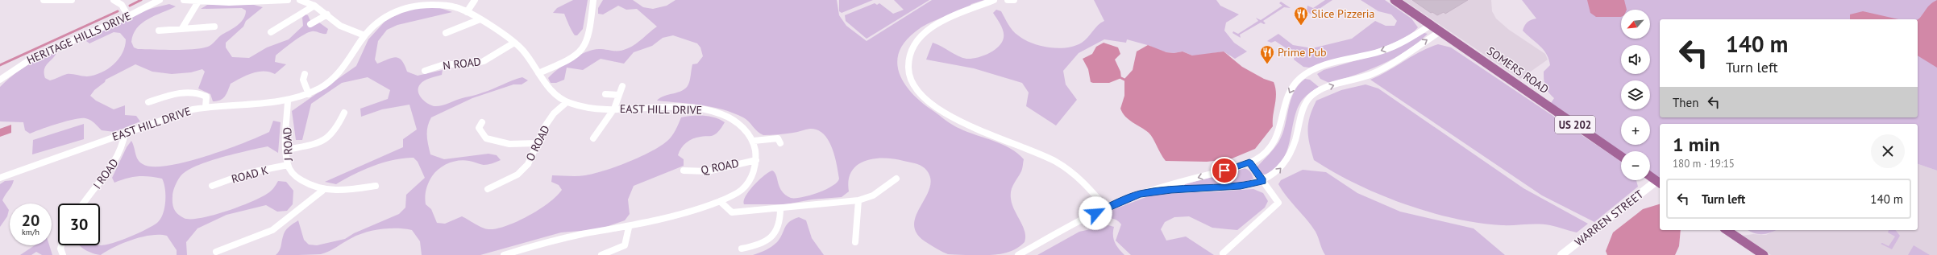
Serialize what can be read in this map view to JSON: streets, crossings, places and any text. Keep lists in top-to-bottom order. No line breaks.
{"streets":{"main road":["SOMERS ROAD","US 202"],"street":["HERITAGE HILLS DRIVE","N ROAD","EAST HILL DRIVE","O ROAD","J ROAD","Q ROAD","I ROAD","ROAD K","WARREN STREET"]},"crossings":[["N ROAD","EAST HILL DRIVE"],["EAST HILL DRIVE","O ROAD"],["EAST HILL DRIVE","J ROAD"],["EAST HILL DRIVE","I ROAD"],["J ROAD","ROAD K"]],"places":{"restaurant":["Slice Pizzeria","Prime Pub"]},"north":"bottom left","page":{"map_buttons":["+","−"],"turn":["140 m","Turn left"],"then":"Then","heading":["1 min","180 m · 19:15"],"list":[{"name":"Turn left","value":"140 m"}],"speed":"20 km/h","limit":"30"}}
